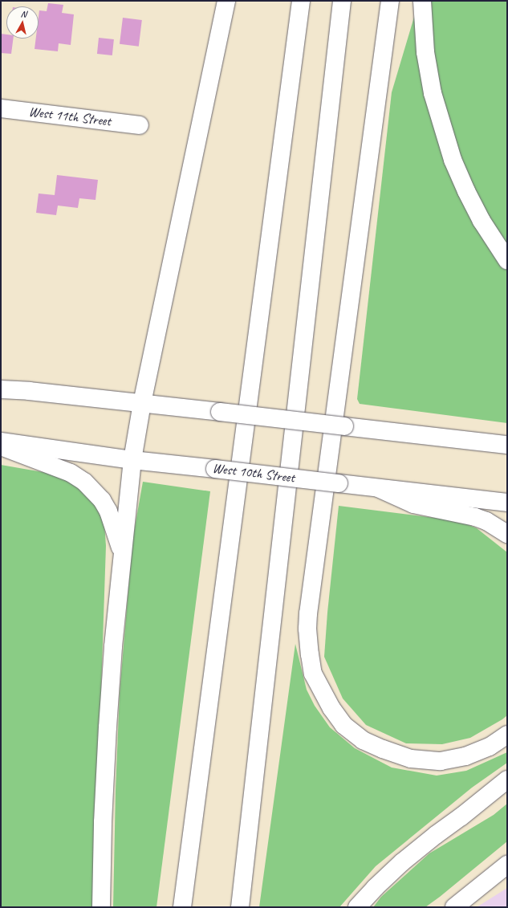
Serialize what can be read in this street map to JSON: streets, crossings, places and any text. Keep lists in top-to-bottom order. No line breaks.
{"streets":{"main road":["West 11th Street","West 10th Street"]},"north":"top"}
